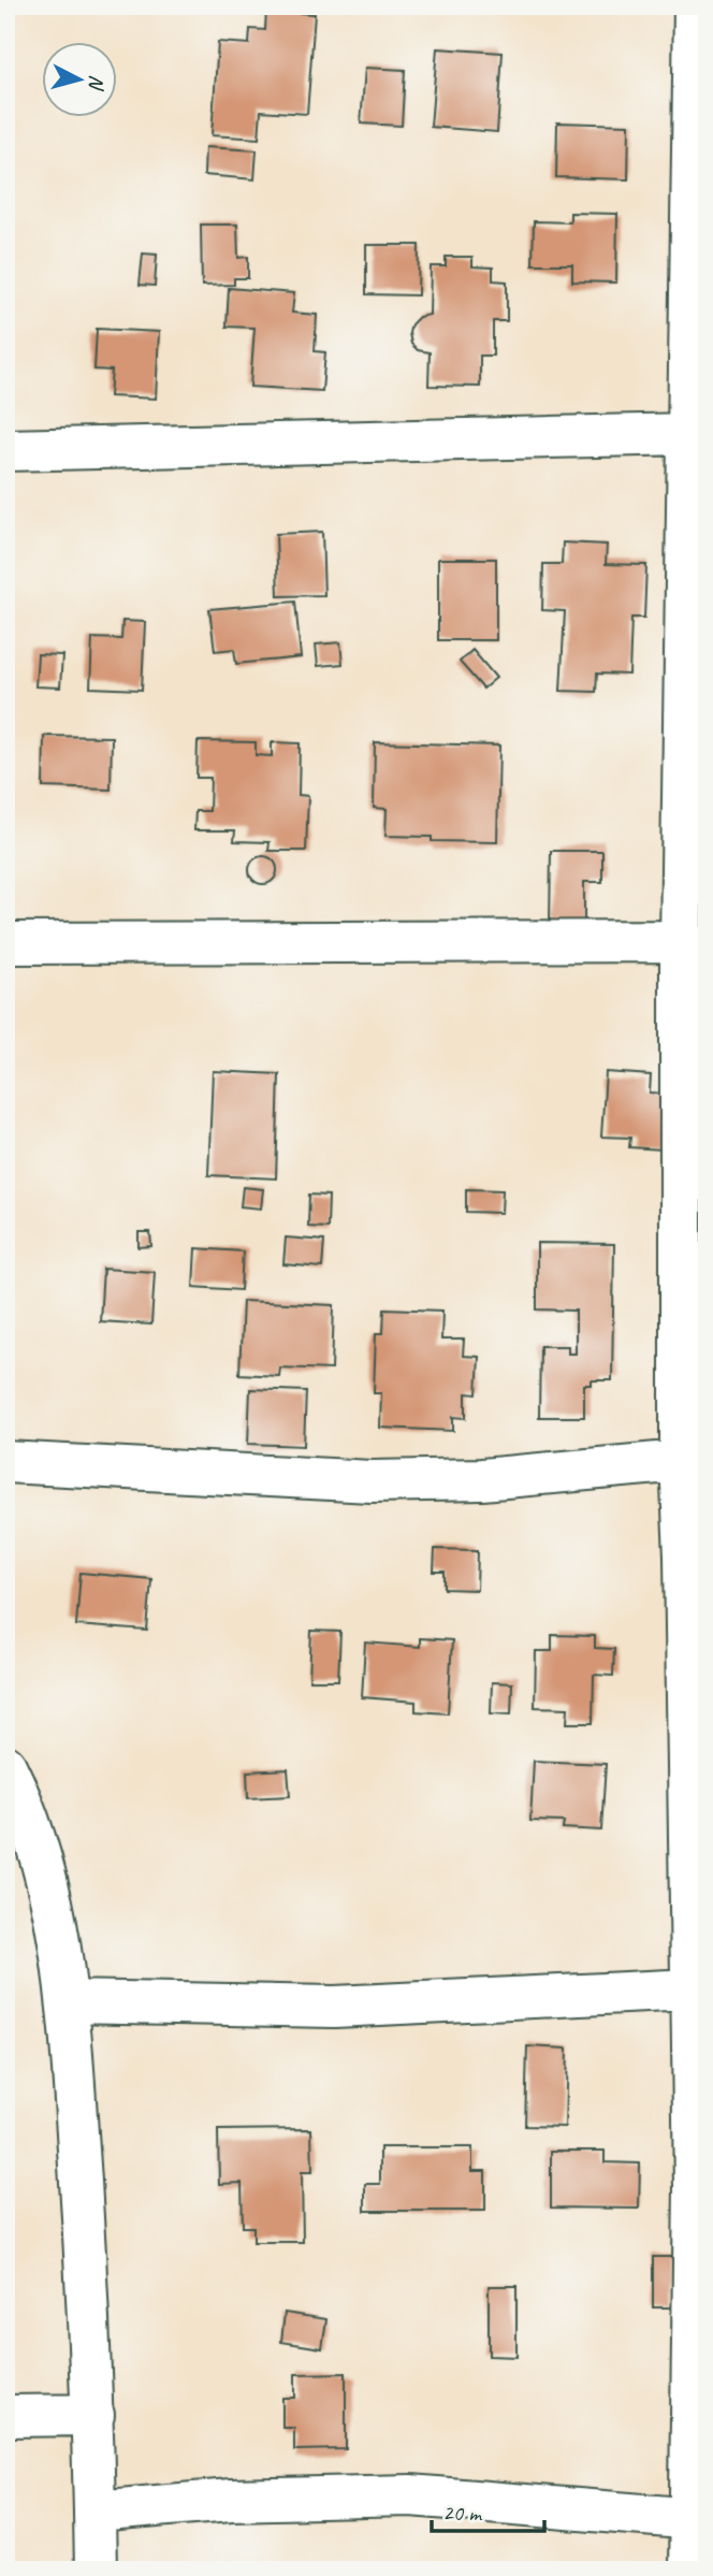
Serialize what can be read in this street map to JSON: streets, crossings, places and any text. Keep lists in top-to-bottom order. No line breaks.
{"scale_bar":"20 m","north":"right"}
